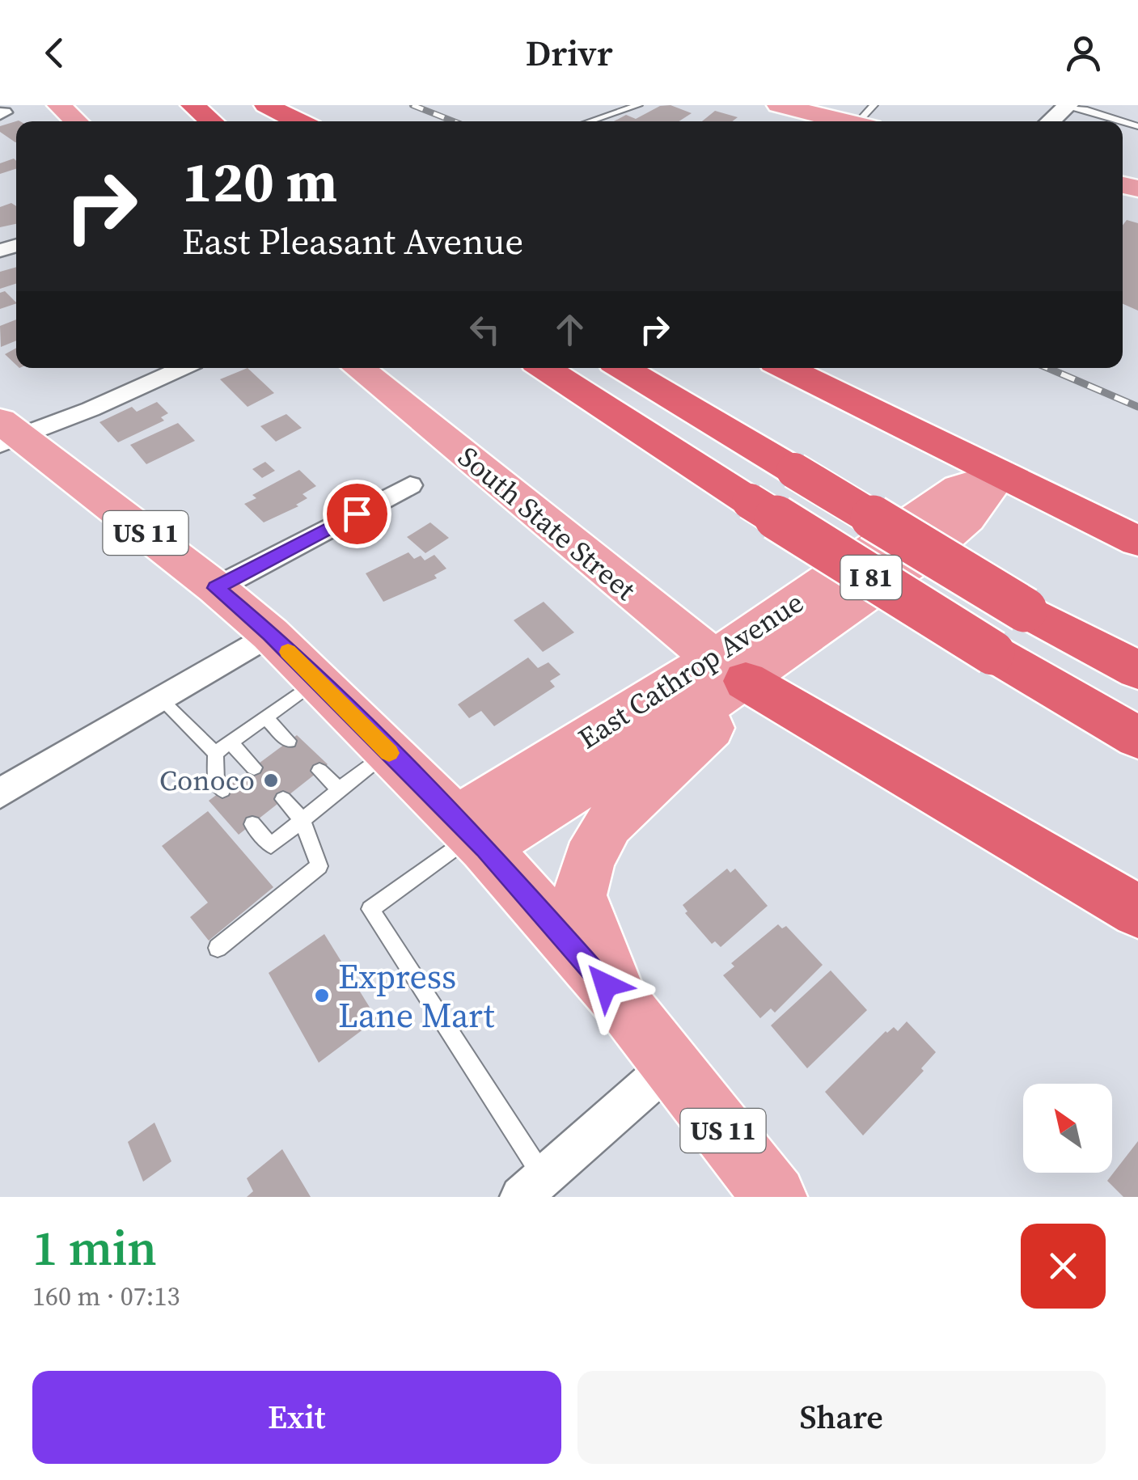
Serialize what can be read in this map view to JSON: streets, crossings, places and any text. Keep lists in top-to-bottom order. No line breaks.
{"streets":{"highway":["I 81"],"main road":["South State Street","US 11","East Cathrop Avenue"]},"crossings":[["South State Street","East Cathrop Avenue"],["US 11","East Cathrop Avenue"]],"places":["Conoco","Express Lane Mart"],"north":"top left","page":{"header":"Drivr","turn":["120 m","East Pleasant Avenue"],"heading":["1 min","160 m · 07:13"],"buttons":["Exit","Share"]}}
